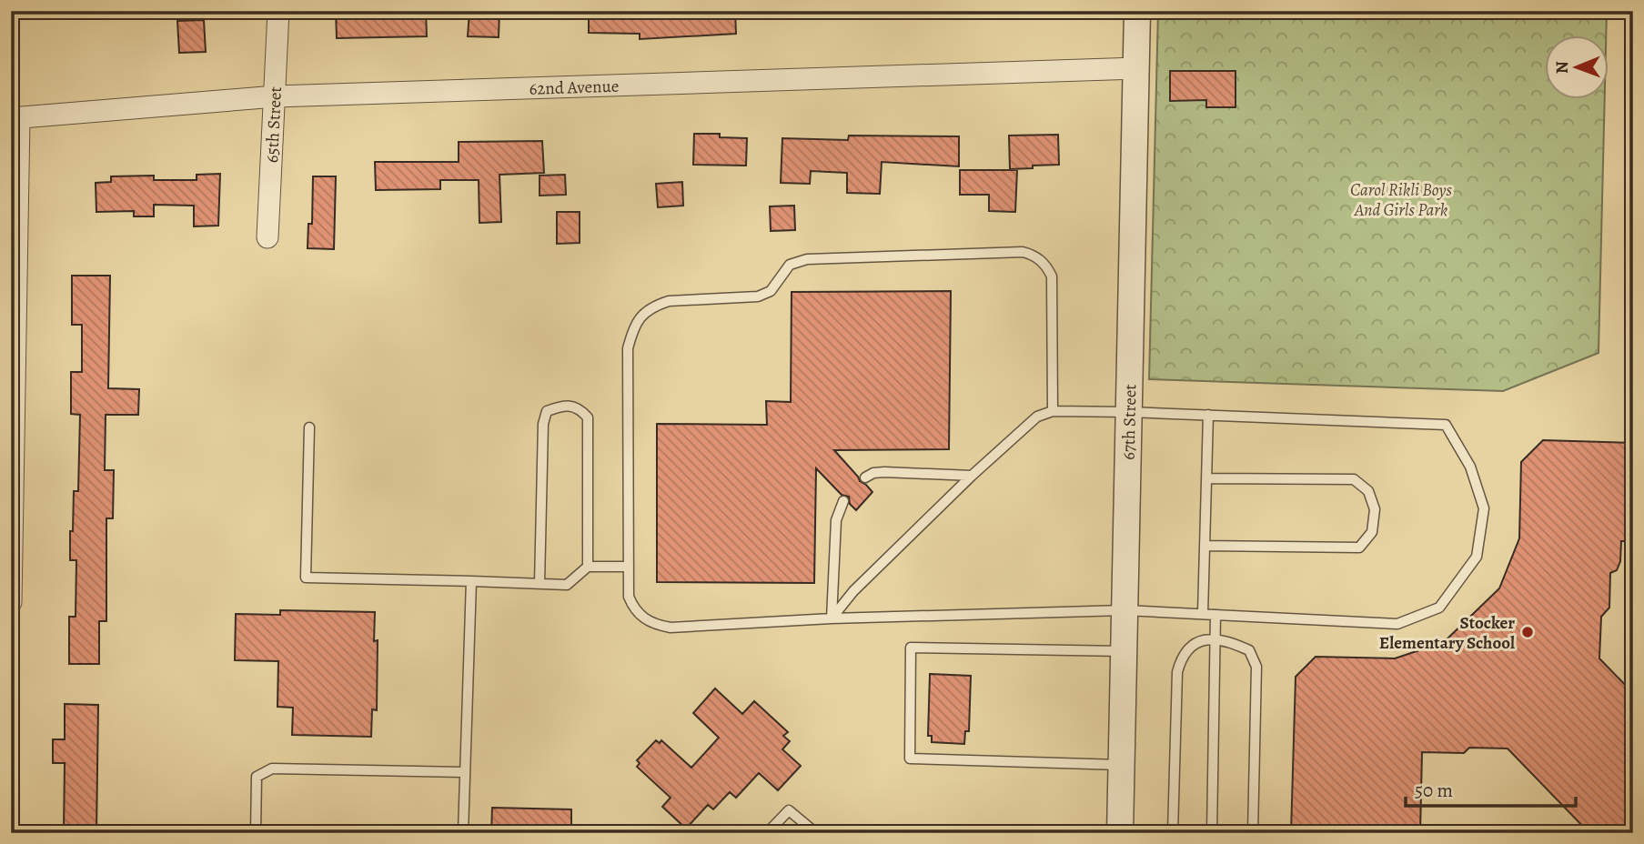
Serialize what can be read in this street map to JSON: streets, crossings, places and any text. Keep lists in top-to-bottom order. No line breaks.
{"streets":{"street":["62nd Avenue","65th Street","67th Street"]},"crossings":[["62nd Avenue","65th Street"],["62nd Avenue","67th Street"]],"parks":["Carol Rikli Boys And Girls Park"],"places":["Stocker Elementary School"],"scale_bar":"50 m","north":"left"}
